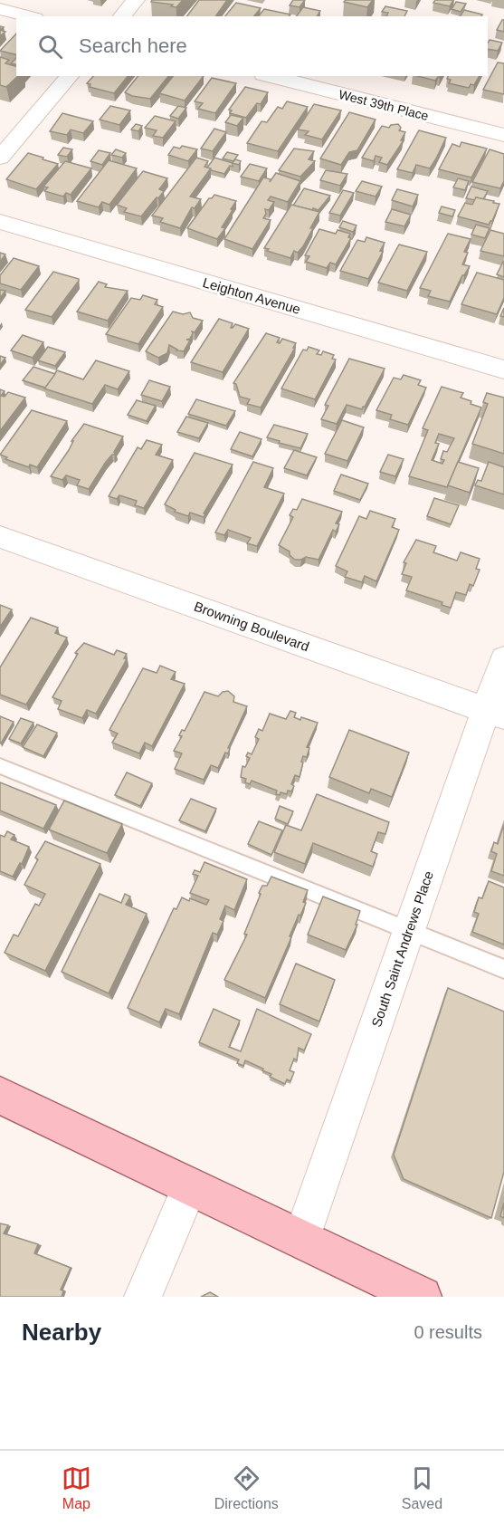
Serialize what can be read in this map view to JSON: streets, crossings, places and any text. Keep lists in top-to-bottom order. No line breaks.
{"streets":{"street":["West 39th Place","Leighton Avenue","Browning Boulevard","South Saint Andrews Place"]},"crossings":[["Browning Boulevard","South Saint Andrews Place"]],"page":{"search":"Search here","heading":["Nearby","0 results"],"nav":["Map","Directions","Saved"]}}
